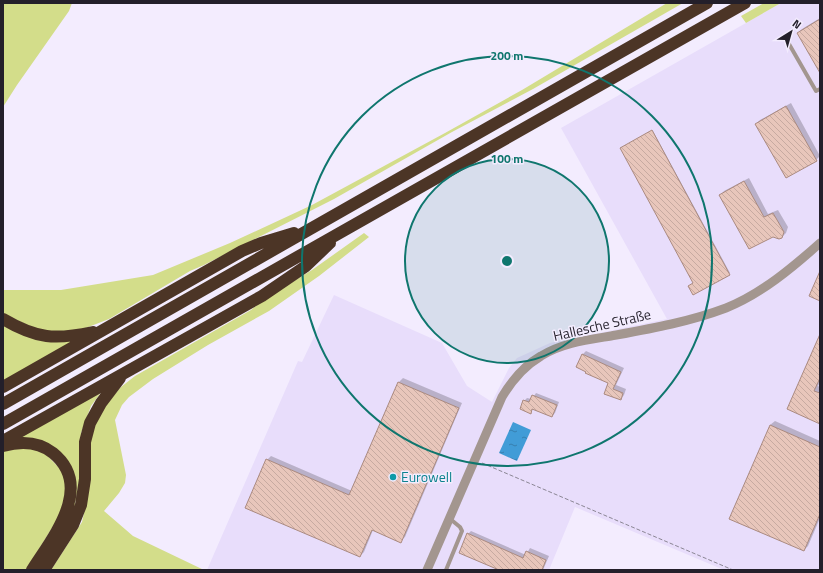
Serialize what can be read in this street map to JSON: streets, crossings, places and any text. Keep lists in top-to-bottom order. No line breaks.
{"streets":{"street":["Hallesche Straße"]},"places":["Eurowell"],"north":"top right","rings":["200 m","100 m"]}
